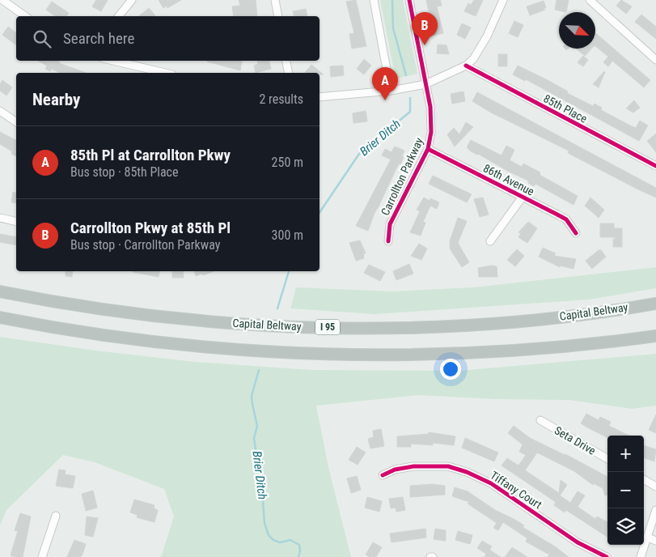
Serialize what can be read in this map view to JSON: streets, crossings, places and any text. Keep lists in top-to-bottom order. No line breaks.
{"streets":{"highway":["Capital Beltway","I 95"],"street":["85th Place","Carrollton Parkway","86th Avenue","Seta Drive","Tiffany Court"]},"crossings":[["Carrollton Parkway","86th Avenue"]],"water":["Brier Ditch"],"north":"bottom right","page":{"pins":["B","A"],"search":"Search here","heading":["Nearby","2 results"],"list":[{"mark":"A","name":"85th Pl at Carrollton Pkwy","note":"Bus stop · 85th Place","value":"250 m"},{"mark":"B","name":"Carrollton Pkwy at 85th Pl","note":"Bus stop · Carrollton Parkway","value":"300 m"}],"map_buttons":["+","−"]}}
